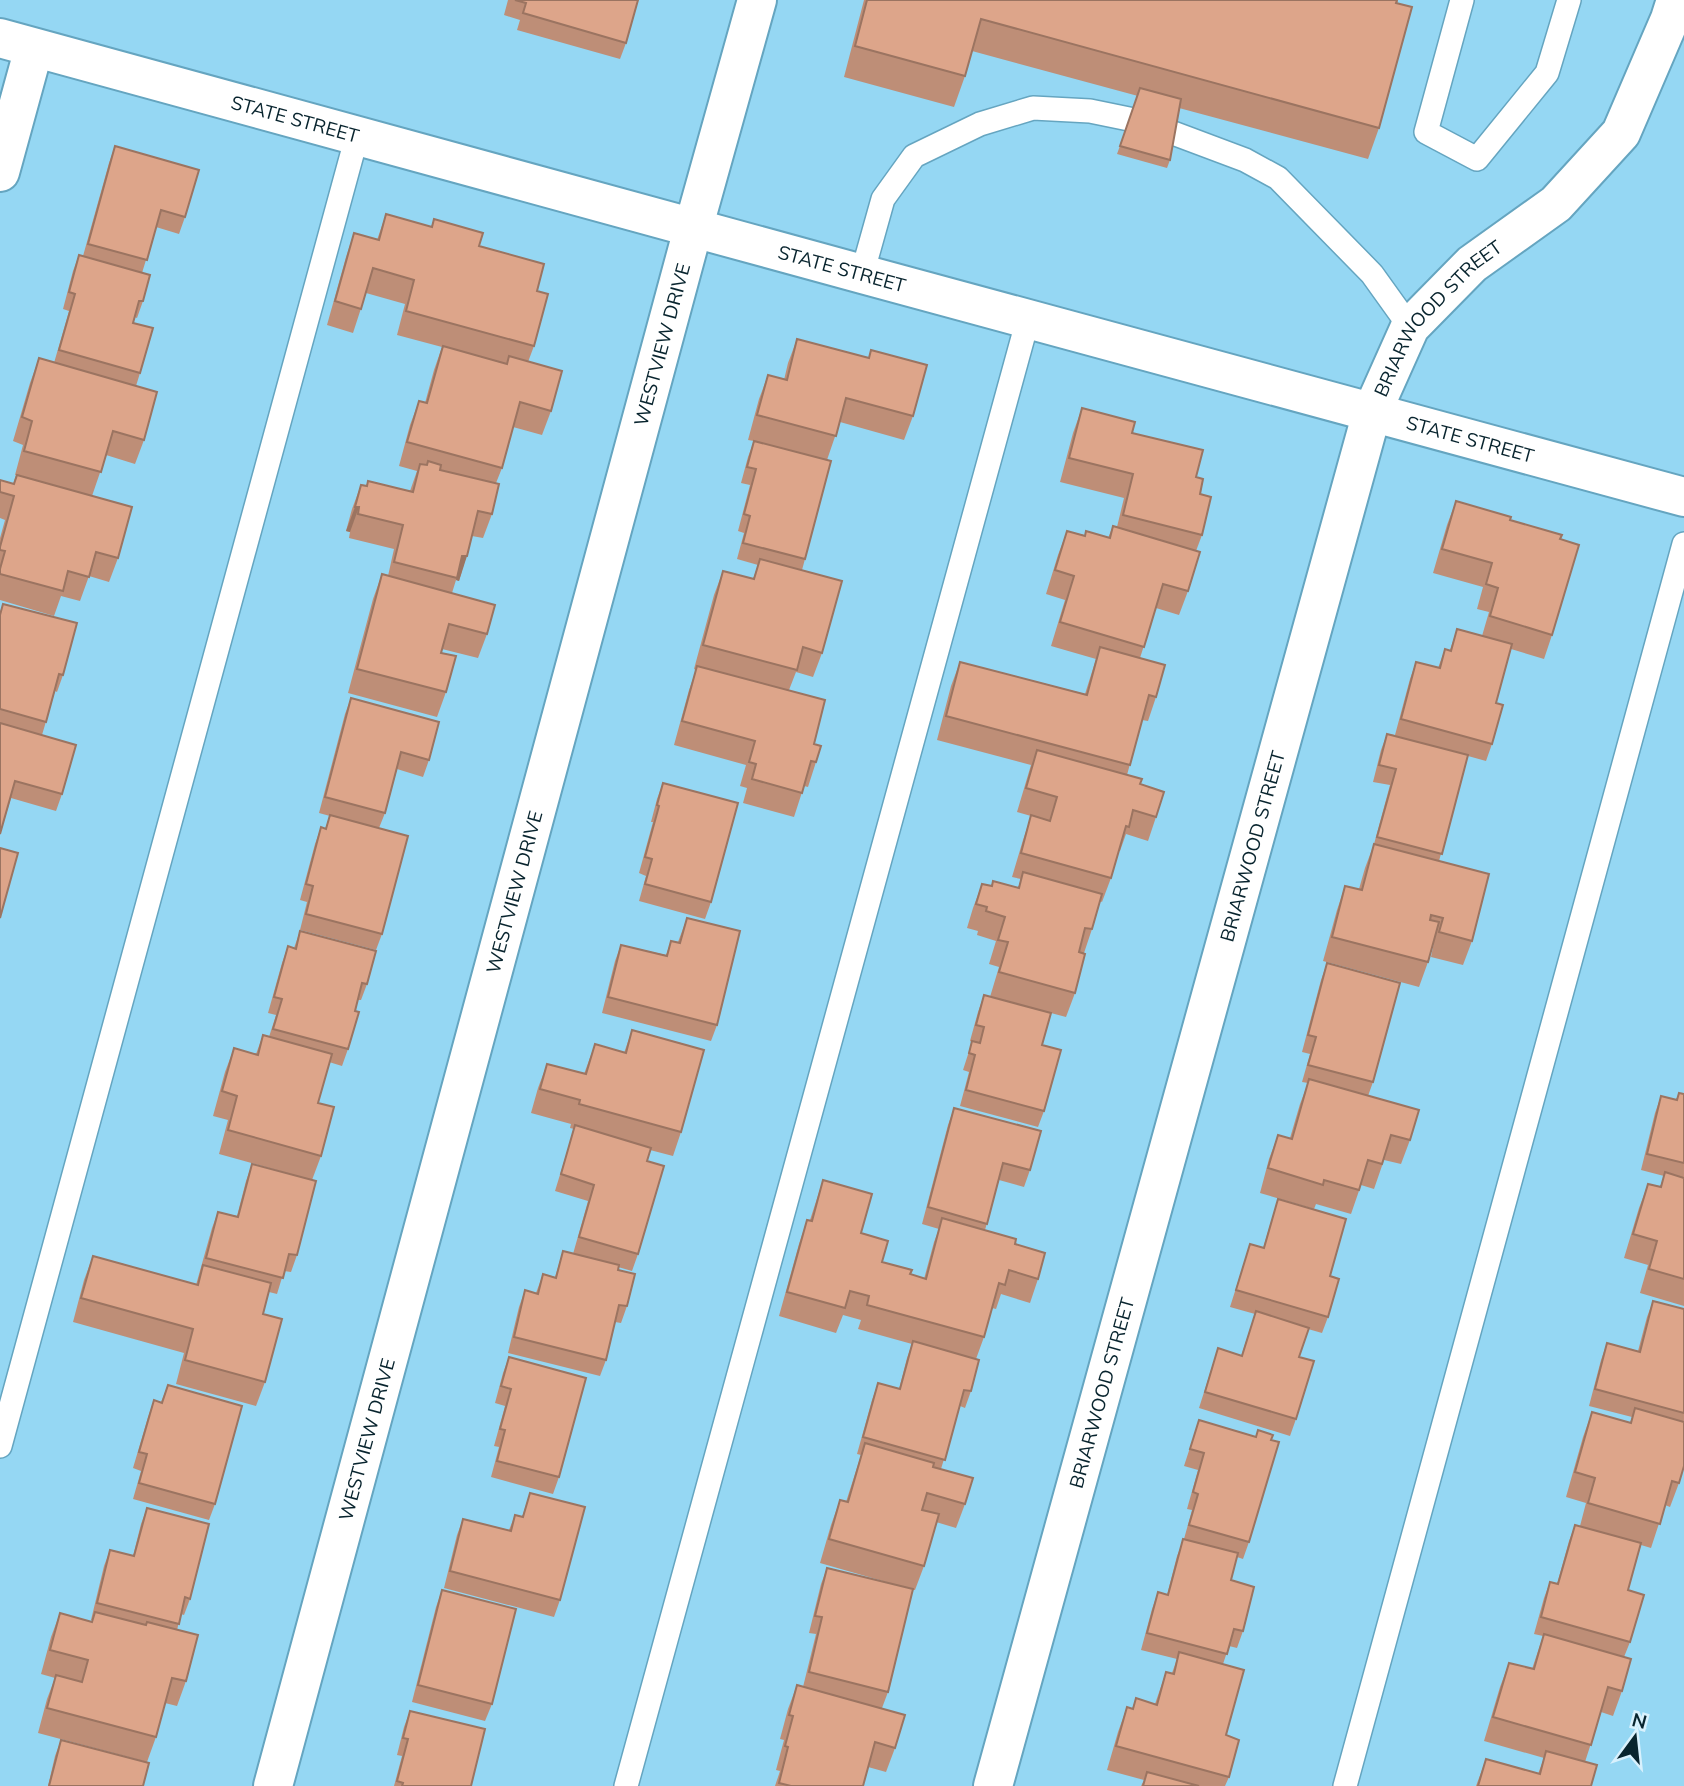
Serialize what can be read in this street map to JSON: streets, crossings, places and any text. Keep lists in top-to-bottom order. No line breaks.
{"streets":{"street":["STATE STREET","BRIARWOOD STREET","WESTVIEW DRIVE"]},"crossings":[["STATE STREET","BRIARWOOD STREET"],["STATE STREET","WESTVIEW DRIVE"]],"north":"top"}
